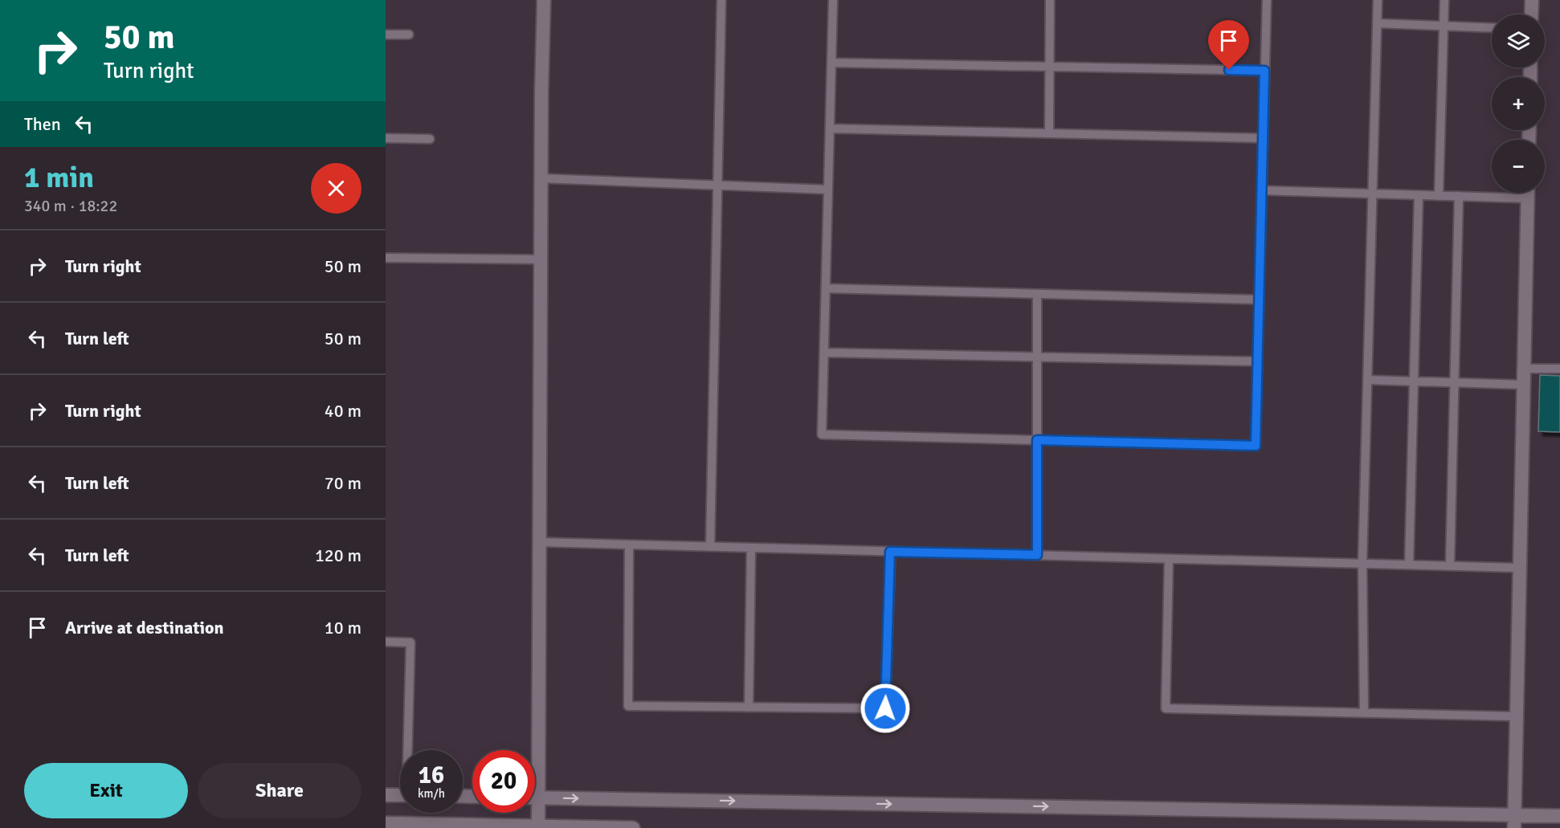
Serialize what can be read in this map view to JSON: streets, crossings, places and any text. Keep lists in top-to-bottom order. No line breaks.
{"page":{"turn":["50 m","Turn right"],"map_buttons":["+","−"],"then":"Then","heading":["1 min","340 m · 18:22"],"list":[{"name":"Turn right","value":"50 m"},{"name":"Turn left","value":"50 m"},{"name":"Turn right","value":"40 m"},{"name":"Turn left","value":"70 m"},{"name":"Turn left","value":"120 m"},{"name":"Arrive at destination","value":"10 m"}],"speed":"16 km/h","limit":"20","buttons":["Exit","Share"]}}
